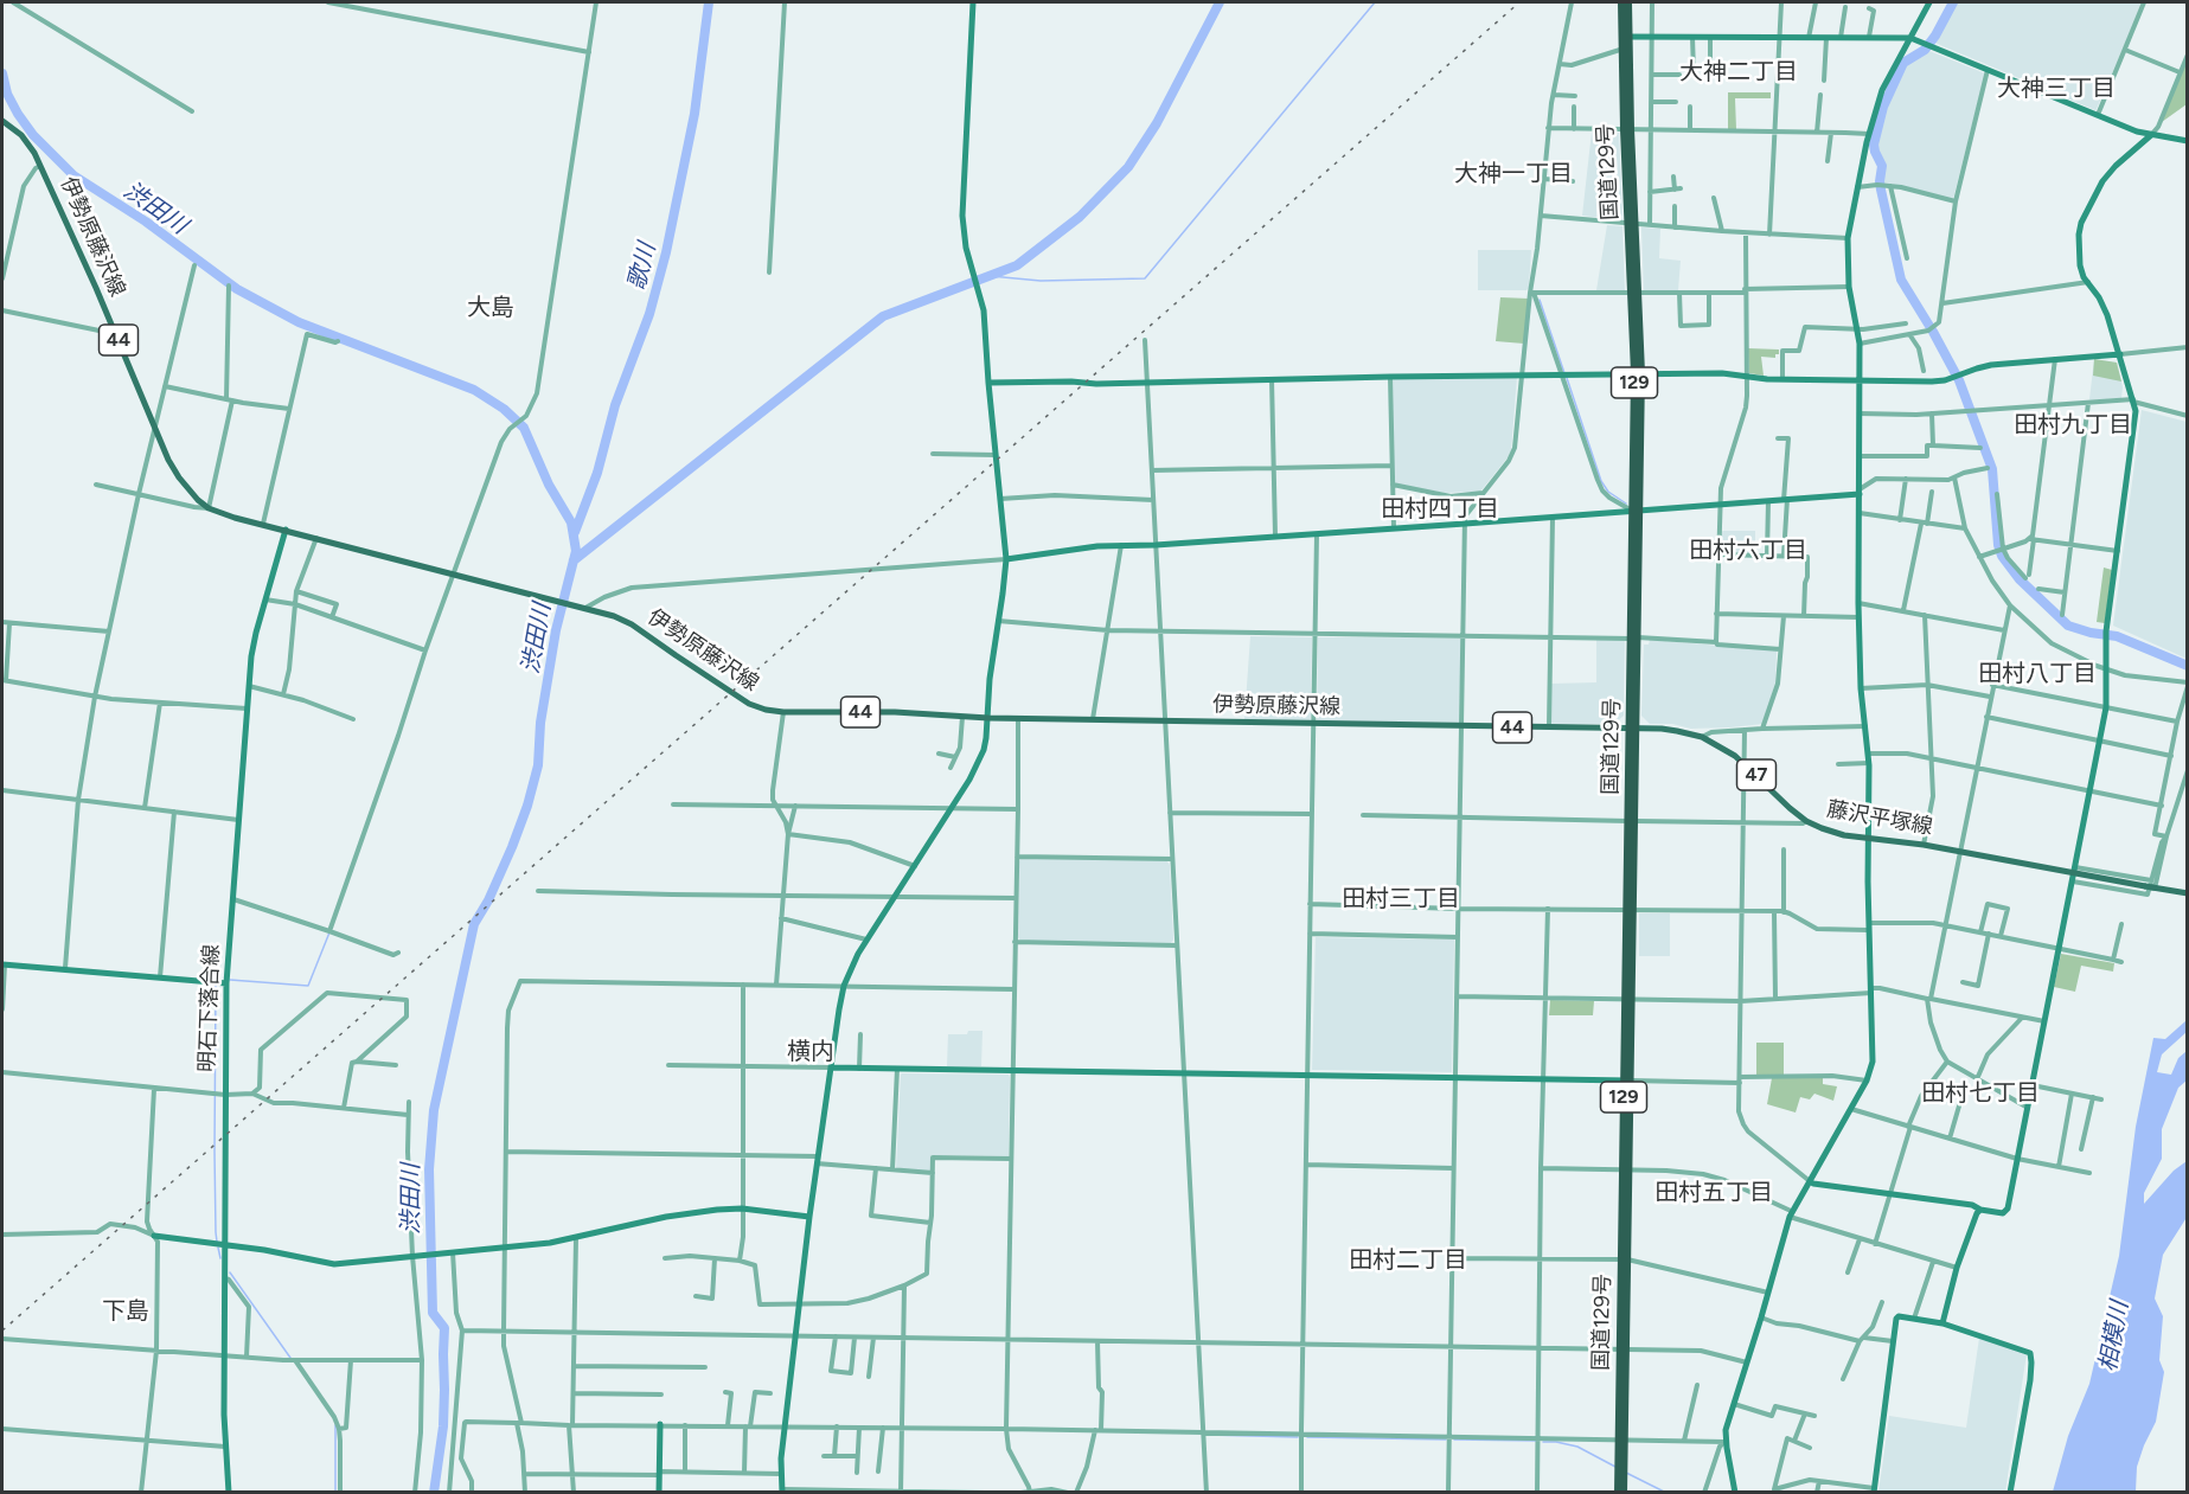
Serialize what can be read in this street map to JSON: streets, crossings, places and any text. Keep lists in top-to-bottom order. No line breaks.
{"streets":{"highway":["国道129号","129"],"main road":["伊勢原藤沢線","44","47","藤沢平塚線"],"street":["明石下落合線"]},"crossings":[["国道129号","伊勢原藤沢線"],["国道129号","藤沢平塚線"],["伊勢原藤沢線","藤沢平塚線"],["伊勢原藤沢線","明石下落合線"],["47","藤沢平塚線"]],"districts":["大神二丁目","大神三丁目","大神一丁目","大島","田村九丁目","田村四丁目","田村六丁目","田村八丁目","田村三丁目","横内","田村七丁目","田村五丁目","田村二丁目","下島"],"water":["渋田川","歌川","相模川"]}
